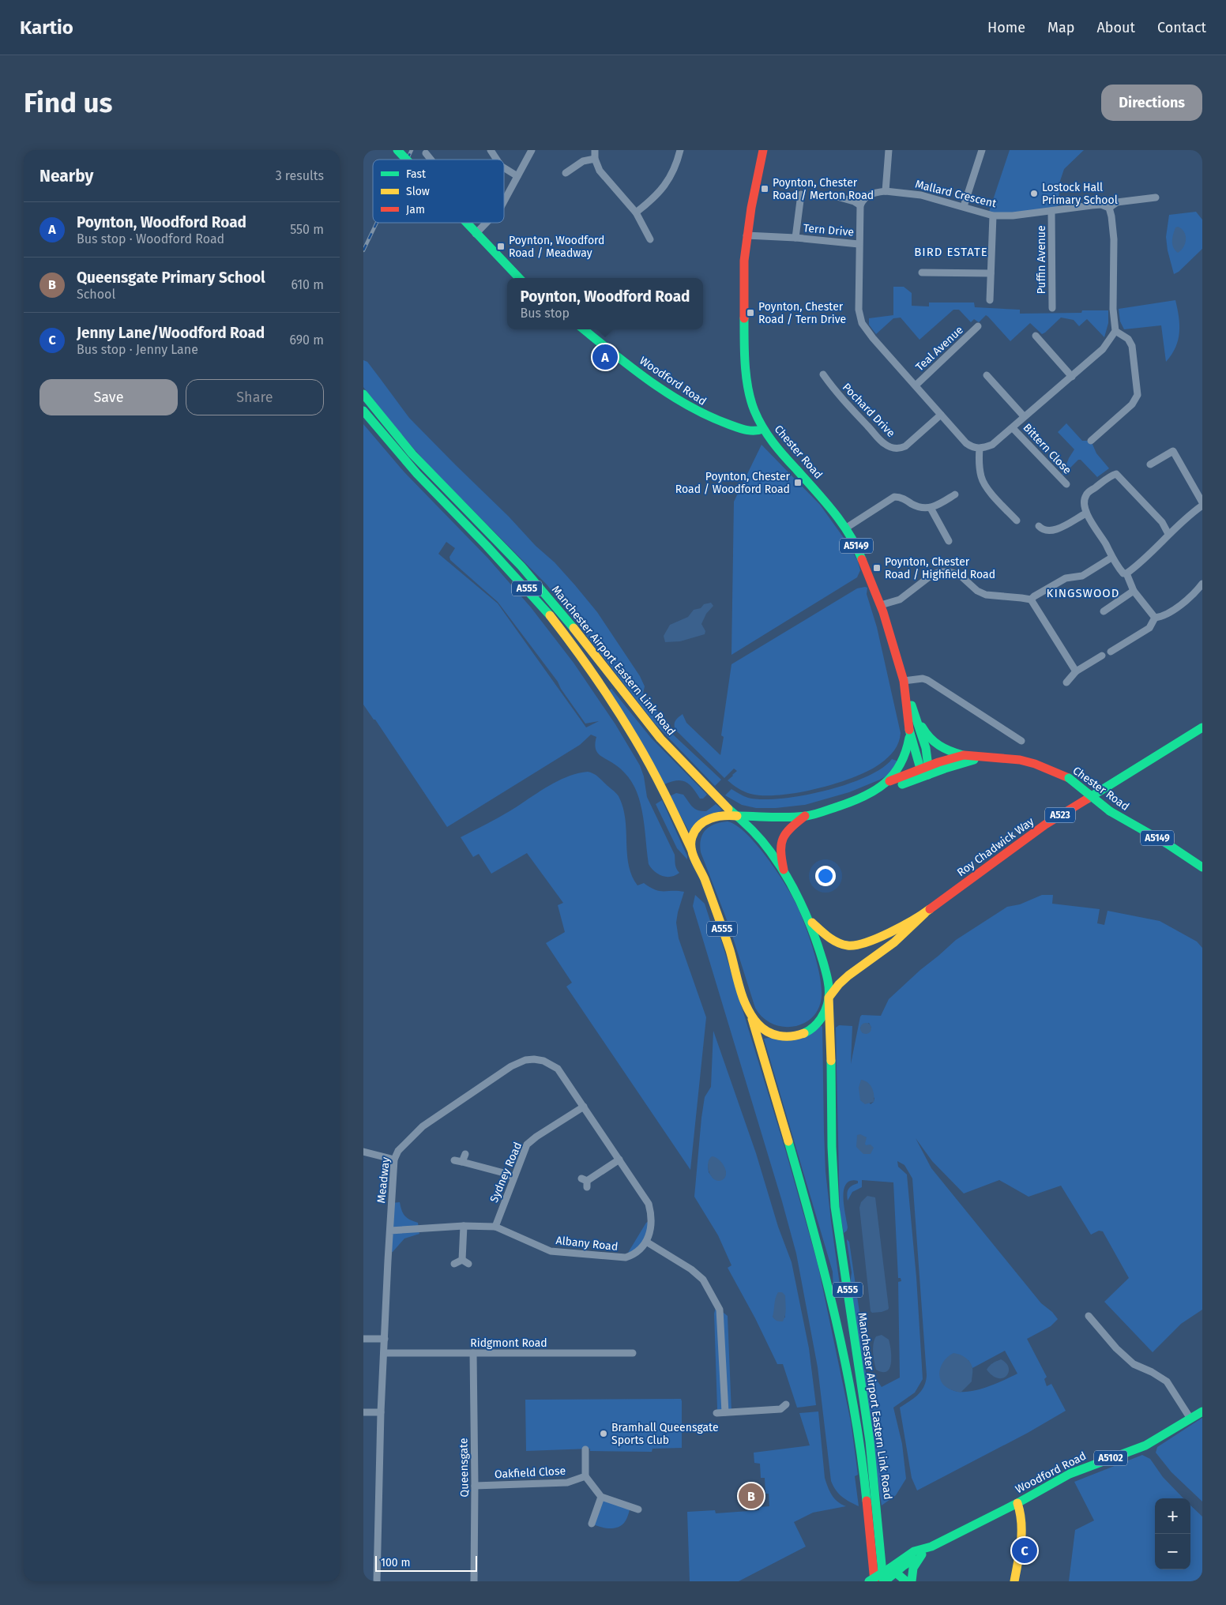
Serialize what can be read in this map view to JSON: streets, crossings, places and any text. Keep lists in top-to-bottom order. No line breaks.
{"streets":{"main road":["Woodford Road","Chester Road","A5149","A555","Manchester Airport Eastern Link Road","A523","Roy Chadwick Way","A5102"],"street":["Mallard Crescent","Tern Drive","Puffin Avenue","Teal Avenue","Pochard Drive","Bittern Close","Sydney Road","Meadway","Albany Road","Ridgmont Road","Queensgate","Oakfield Close"]},"crossings":[["Mallard Crescent","Puffin Avenue"],["Tern Drive","Chester Road"],["Woodford Road","Chester Road"],["Woodford Road","Manchester Airport Eastern Link Road"],["A555","Manchester Airport Eastern Link Road"],["A555","Roy Chadwick Way"],["Manchester Airport Eastern Link Road","Roy Chadwick Way"],["Sydney Road","Meadway"],["Sydney Road","Albany Road"],["Meadway","Albany Road"],["Meadway","Ridgmont Road"],["Ridgmont Road","Queensgate"],["Queensgate","Oakfield Close"]],"districts":["BIRD ESTATE","KINGSWOOD"],"places":{"transit":["Poynton, Chester Road / Merton Road","Poynton, Woodford Road / Meadway","Poynton, Chester Road / Tern Drive","Poynton, Chester Road / Woodford Road","Poynton, Chester Road / Highfield Road"],"other":["Lostock Hall Primary School","Bramhall Queensgate Sports Club"]},"legend":["Fast","Slow","Jam"],"scale_bar":"100 m","page":{"header":"Kartio","nav":["Home","Map","About","Contact"],"buttons":["Directions",["Save","Share"]],"title":"Find us","heading":["Nearby","3 results"],"list":[{"mark":"A","name":"Poynton, Woodford Road","note":"Bus stop · Woodford Road","value":"550 m"},{"mark":"B","name":"Queensgate Primary School","note":"School","value":"610 m"},{"mark":"C","name":"Jenny Lane/Woodford Road","note":"Bus stop · Jenny Lane","value":"690 m"}],"popup":["Poynton, Woodford Road","Bus stop"],"pins":["A","B","C"],"map_buttons":["+","−"],"scale":"100 m"}}
